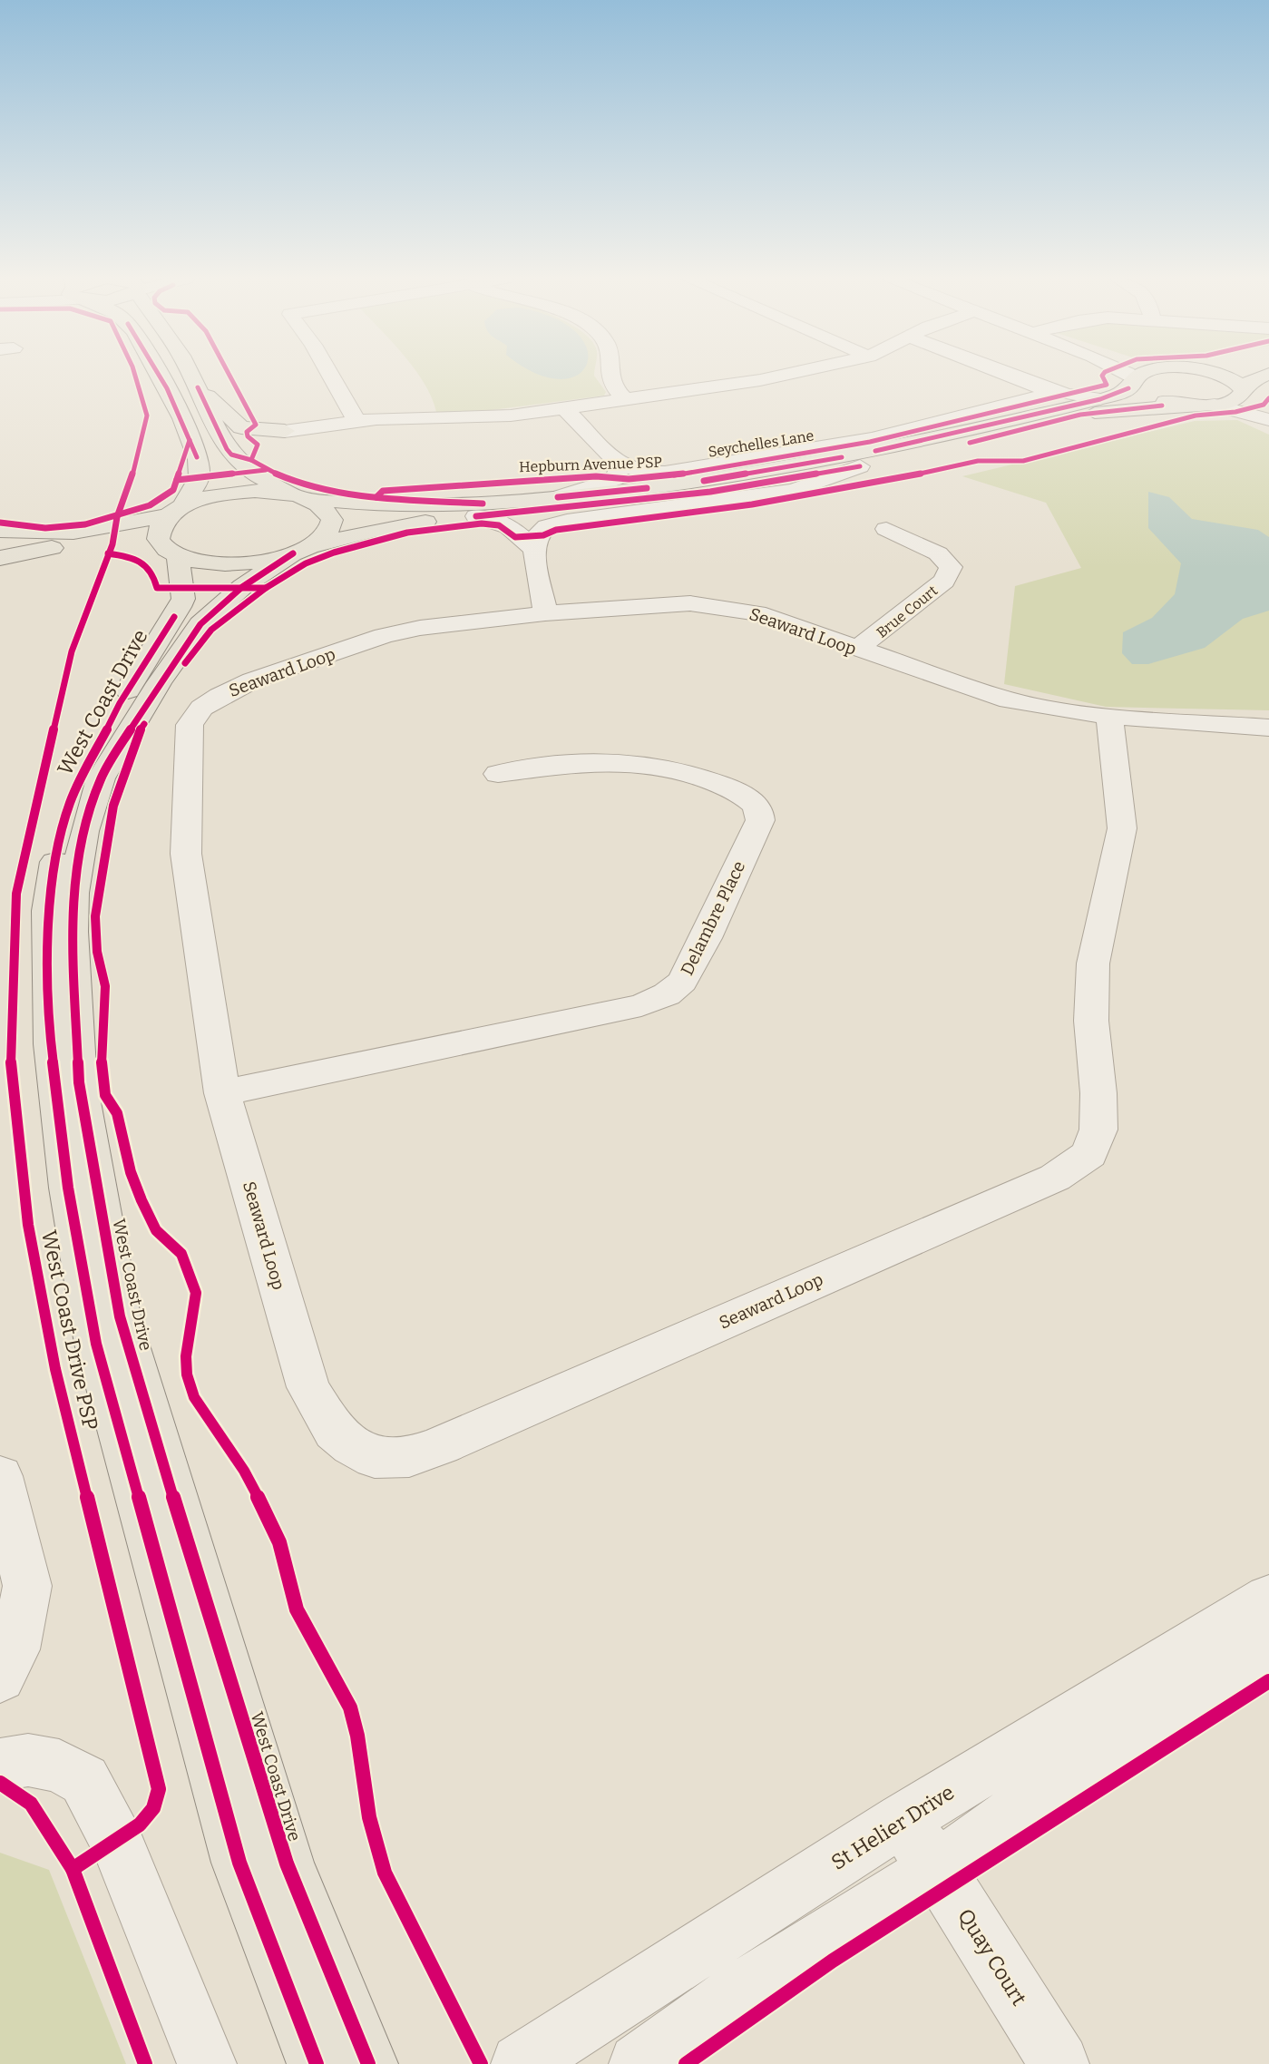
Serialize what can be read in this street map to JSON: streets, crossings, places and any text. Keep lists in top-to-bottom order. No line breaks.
{"streets":{"main road":["West Coast Drive"],"street":["Seychelles Lane","Brue Court","Seaward Loop","Delambre Place","St Helier Drive","Quay Court"],"cycle path":["Hepburn Avenue PSP","West Coast Drive PSP"]},"crossings":[["Brue Court","Seaward Loop"],["Seaward Loop","Delambre Place"],["St Helier Drive","Quay Court"]]}
